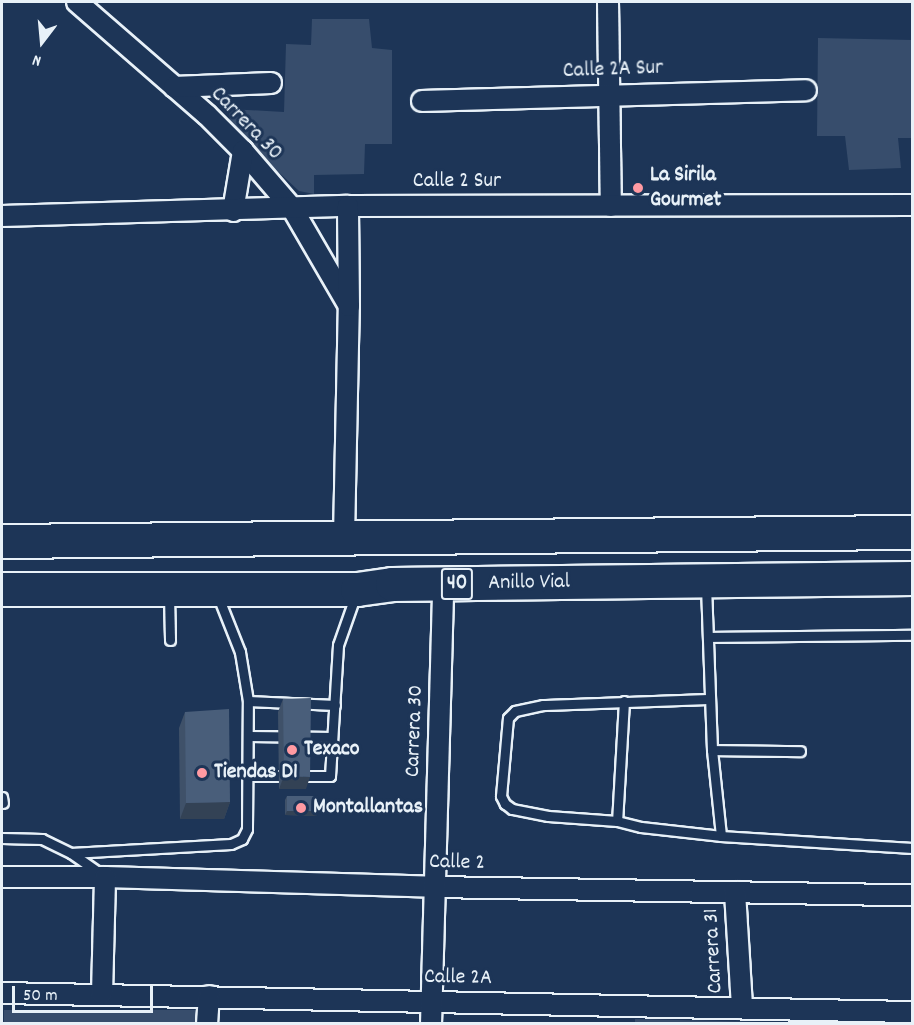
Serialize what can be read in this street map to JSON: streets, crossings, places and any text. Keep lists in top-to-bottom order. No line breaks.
{"streets":{"highway":["Anillo Vial","40"],"street":["Calle 2A Sur","Carrera 30","Calle 2 Sur","Calle 2","Carrera 31","Calle 2A"]},"crossings":[["Carrera 30","Calle 2 Sur"],["Carrera 30","Anillo Vial"],["Carrera 30","Calle 2"],["Carrera 30","Calle 2A"],["Calle 2","Carrera 31"],["Carrera 31","Calle 2A"]],"places":["La Sirila Gourmet","Texaco","Tiendas D1","Montallantas"],"scale_bar":"50 m","north":"bottom"}
